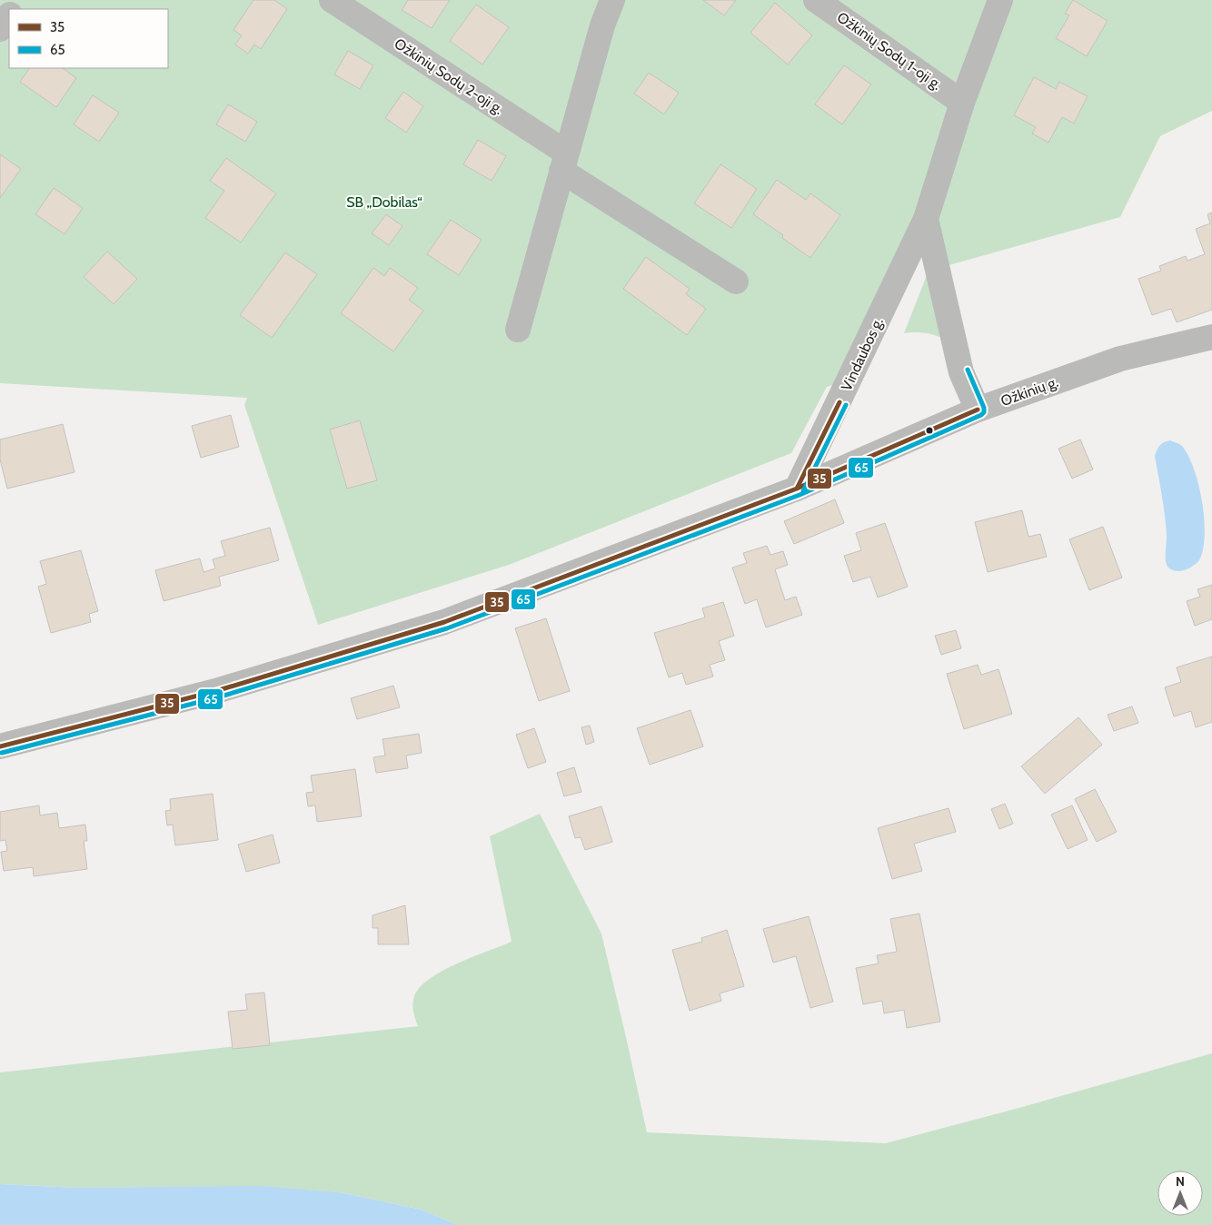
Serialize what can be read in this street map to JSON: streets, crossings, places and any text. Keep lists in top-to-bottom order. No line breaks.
{"streets":{"street":["Ožkinių Sodų 1-oji g.","Ožkinių Sodų 2-oji g.","Vindaubos g.","Ožkinių g."]},"crossings":[["Ožkinių Sodų 1-oji g.","Vindaubos g."],["Vindaubos g.","Ožkinių g."]],"parks":["SB „Dobilas“"],"lines":["transit line 65","transit line 35"],"legend":["35","65"],"north":"top"}
